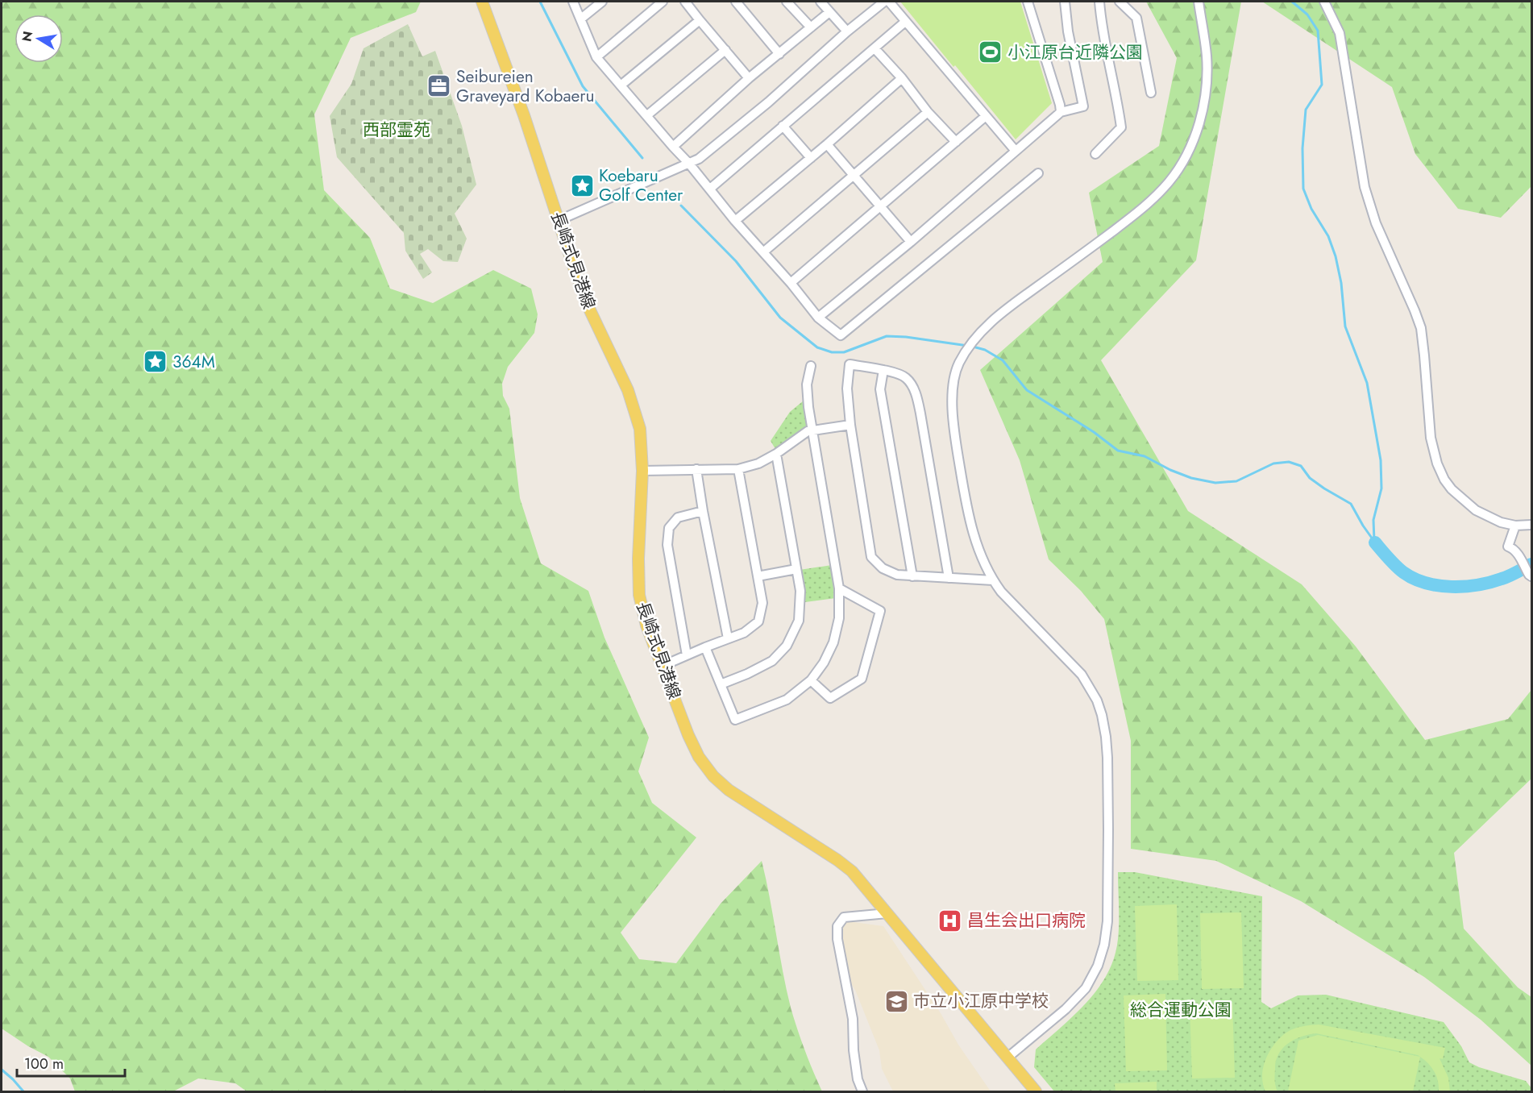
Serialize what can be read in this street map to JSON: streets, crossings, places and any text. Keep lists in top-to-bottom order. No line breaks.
{"streets":{"main road":["長崎式見港線"]},"parks":["西部霊苑","総合運動公園"],"places":{"sports":["小江原台近隣公園"],"office":["Seibureien Graveyard Kobaeru"],"place":["Koebaru Golf Center","364M"],"hospital":["昌生会出口病院"],"school or university":["市立小江原中学校"]},"scale_bar":"100 m","north":"left"}
